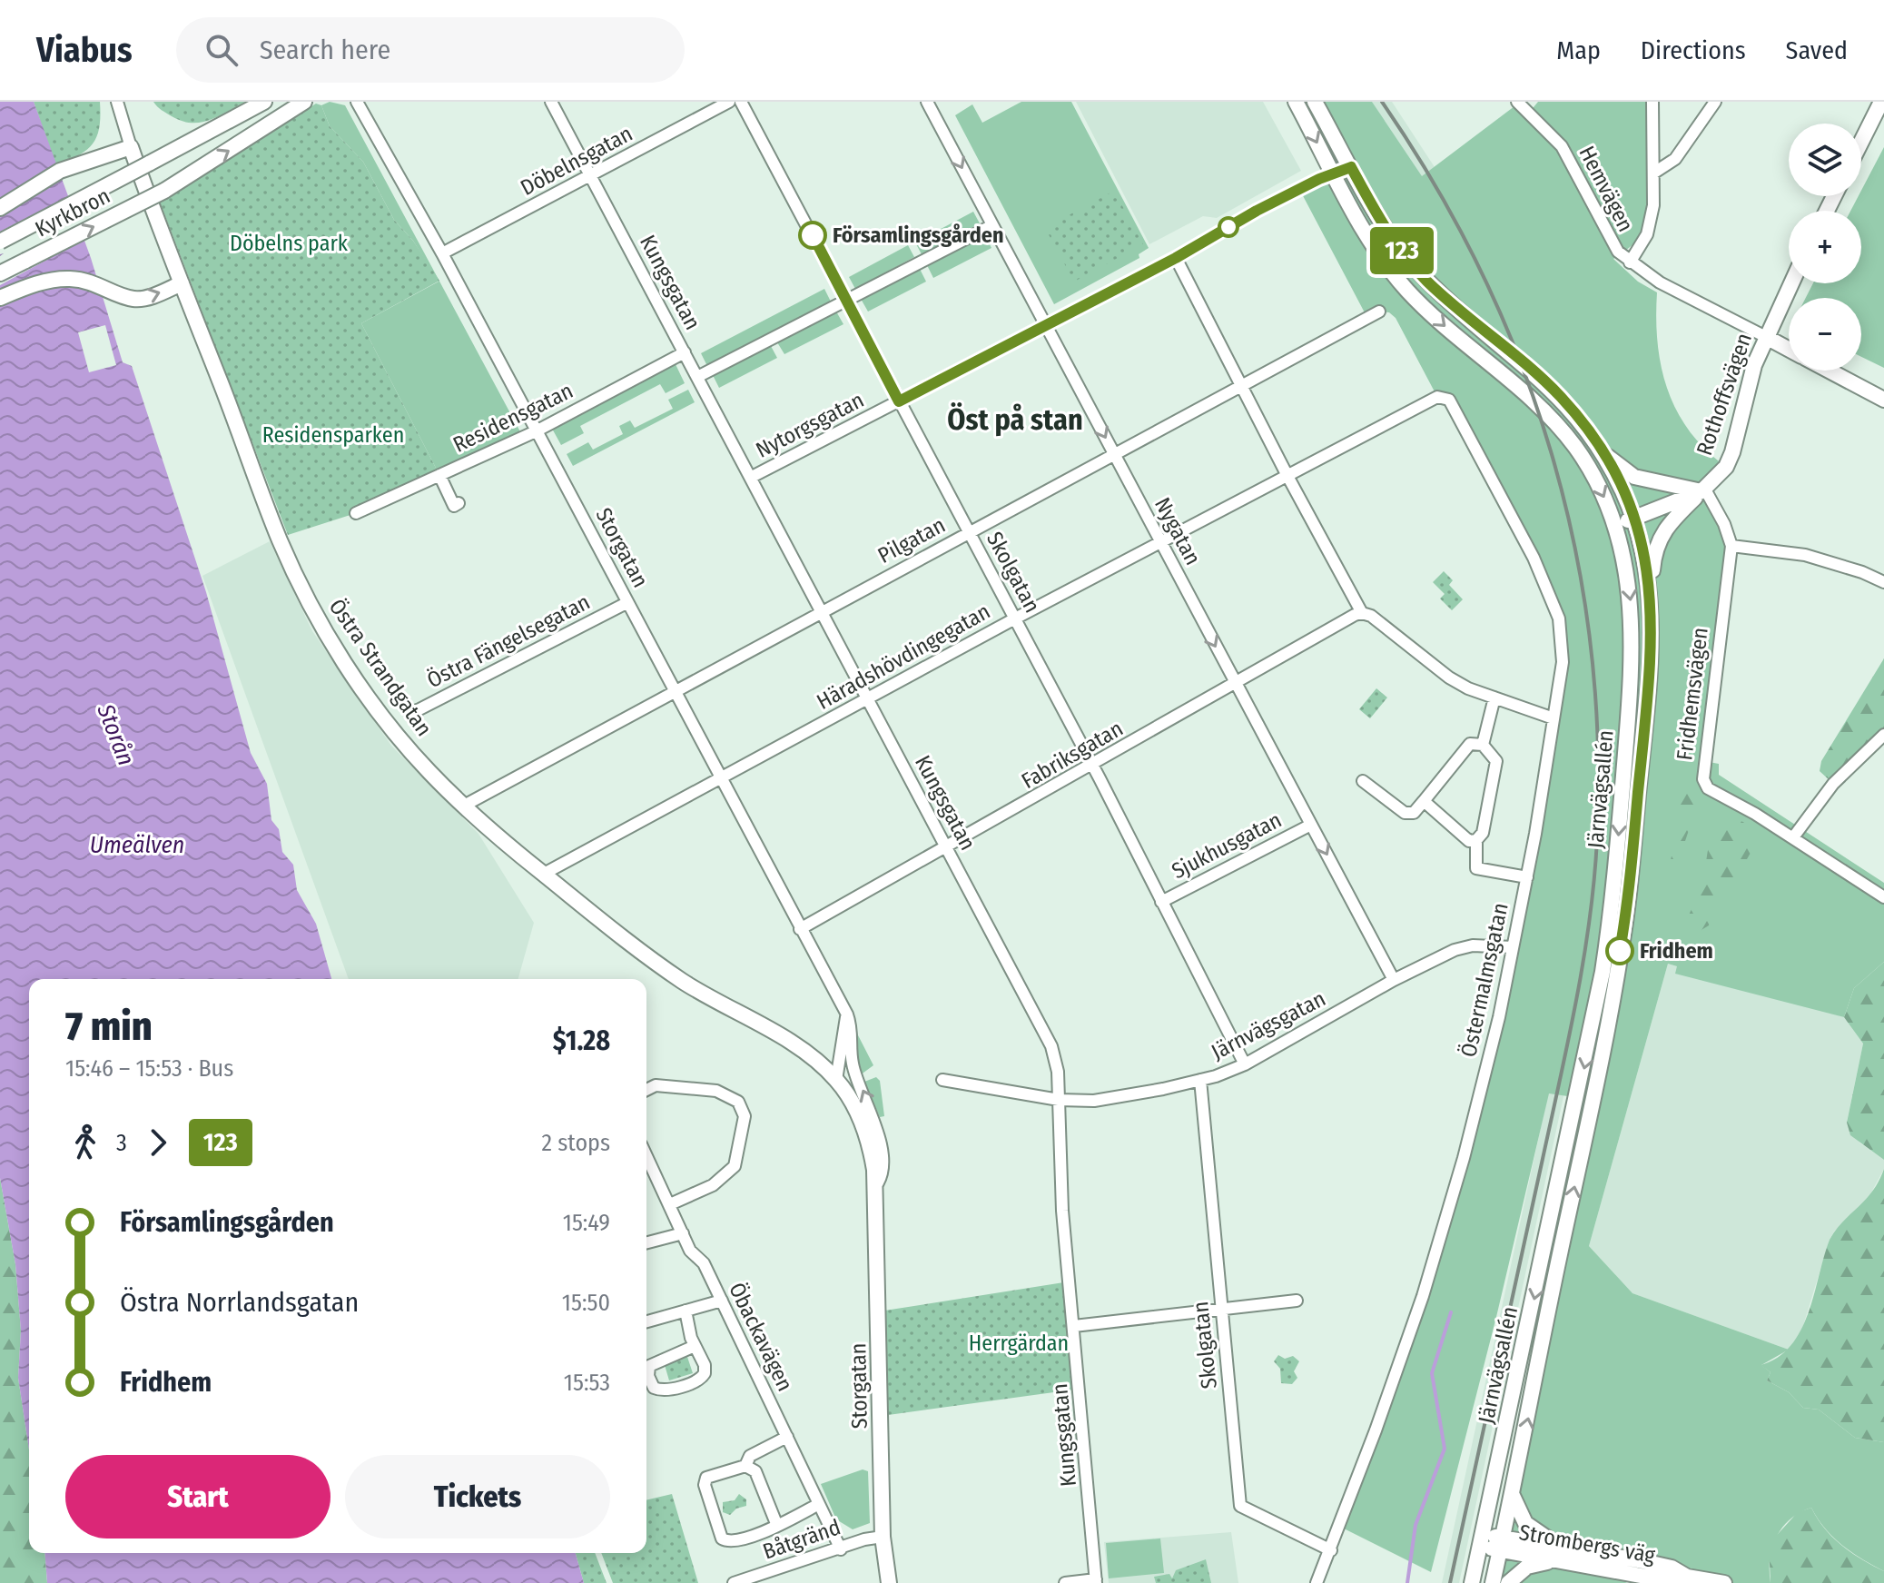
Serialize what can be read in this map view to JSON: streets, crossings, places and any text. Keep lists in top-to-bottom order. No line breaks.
{"streets":{"street":["Döbelnsgatan","Hemvägen","Kyrkbron","Kungsgatan","Rothoffsvägen","Residensgatan","Nytorgsgatan","Nygatan","Pilgatan","Storgatan","Skolgatan","Östra Fängelsegatan","Häradshövdingegatan","Östra Strandgatan","Fridhemsvägen","Fabriksgatan","Järnvägsallén","Sjukhusgatan","Östermalmsgatan","Järnvägsgatan","Öbackavägen","Båtgränd","Strombergs väg"]},"crossings":[["Döbelnsgatan","Kungsgatan"],["Döbelnsgatan","Storgatan"],["Hemvägen","Rothoffsvägen"],["Kyrkbron","Östra Strandgatan"],["Kungsgatan","Residensgatan"],["Kungsgatan","Nytorgsgatan"],["Kungsgatan","Pilgatan"],["Kungsgatan","Häradshövdingegatan"],["Kungsgatan","Fabriksgatan"],["Kungsgatan","Järnvägsgatan"],["Rothoffsvägen","Fridhemsvägen"],["Rothoffsvägen","Järnvägsallén"],["Residensgatan","Storgatan"],["Nytorgsgatan","Nygatan"],["Nytorgsgatan","Skolgatan"],["Nytorgsgatan","Järnvägsallén"],["Nygatan","Pilgatan"],["Nygatan","Häradshövdingegatan"],["Nygatan","Fabriksgatan"],["Nygatan","Sjukhusgatan"],["Nygatan","Järnvägsgatan"],["Pilgatan","Storgatan"],["Pilgatan","Skolgatan"],["Pilgatan","Östra Strandgatan"],["Storgatan","Östra Fängelsegatan"],["Storgatan","Häradshövdingegatan"],["Storgatan","Östra Strandgatan"],["Storgatan","Fabriksgatan"],["Storgatan","Båtgränd"],["Skolgatan","Häradshövdingegatan"],["Skolgatan","Fabriksgatan"],["Skolgatan","Sjukhusgatan"],["Skolgatan","Östermalmsgatan"],["Skolgatan","Järnvägsgatan"],["Häradshövdingegatan","Östra Strandgatan"],["Häradshövdingegatan","Östermalmsgatan"],["Järnvägsallén","Strombergs väg"],["Östermalmsgatan","Järnvägsgatan"],["Öbackavägen","Båtgränd"]],"one_way":["Nygatan"],"districts":["Öst på stan"],"water":["Storån","Umeälven"],"parks":["Döbelns park","Residensparken","Herrgärdan"],"places":["Församlingsgården","Fridhem"],"lines":["bus line 123"],"page":{"header":"Viabus","search":"Search here","nav":["Map","Directions","Saved"],"on_map":"123","map_buttons":["+","−"],"heading":["7 min","15:46 – 15:53 · Bus","$1.28"],"legs":["3","123","2 stops"],"list":[{"name":"Församlingsgården","value":"15:49"},{"name":"Östra Norrlandsgatan","value":"15:50"},{"name":"Fridhem","value":"15:53"}],"buttons":["Start","Tickets"]}}
